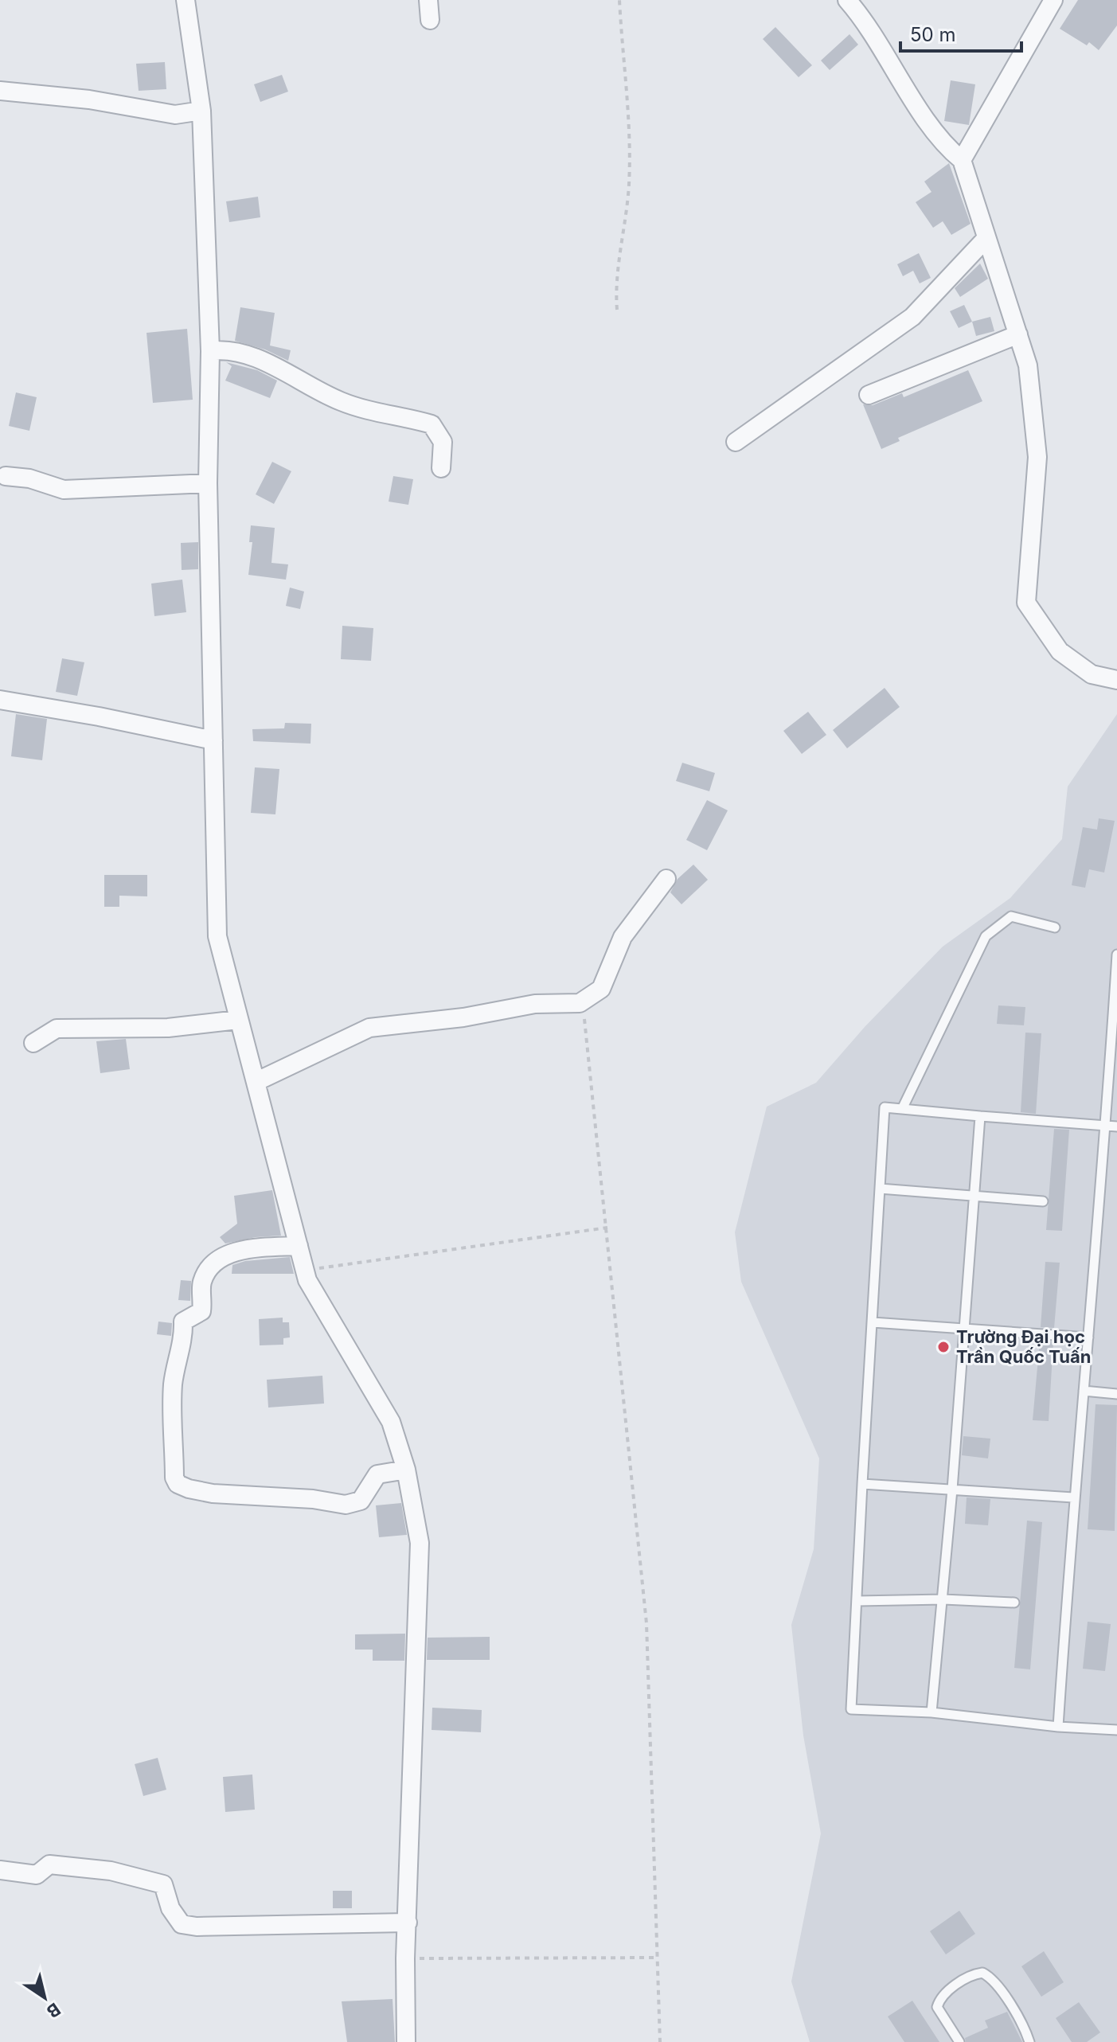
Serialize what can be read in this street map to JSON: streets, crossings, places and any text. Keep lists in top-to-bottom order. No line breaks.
{"places":["Trường Đại học Trần Quốc Tuấn"],"scale_bar":"50 m","north":"bottom right"}
